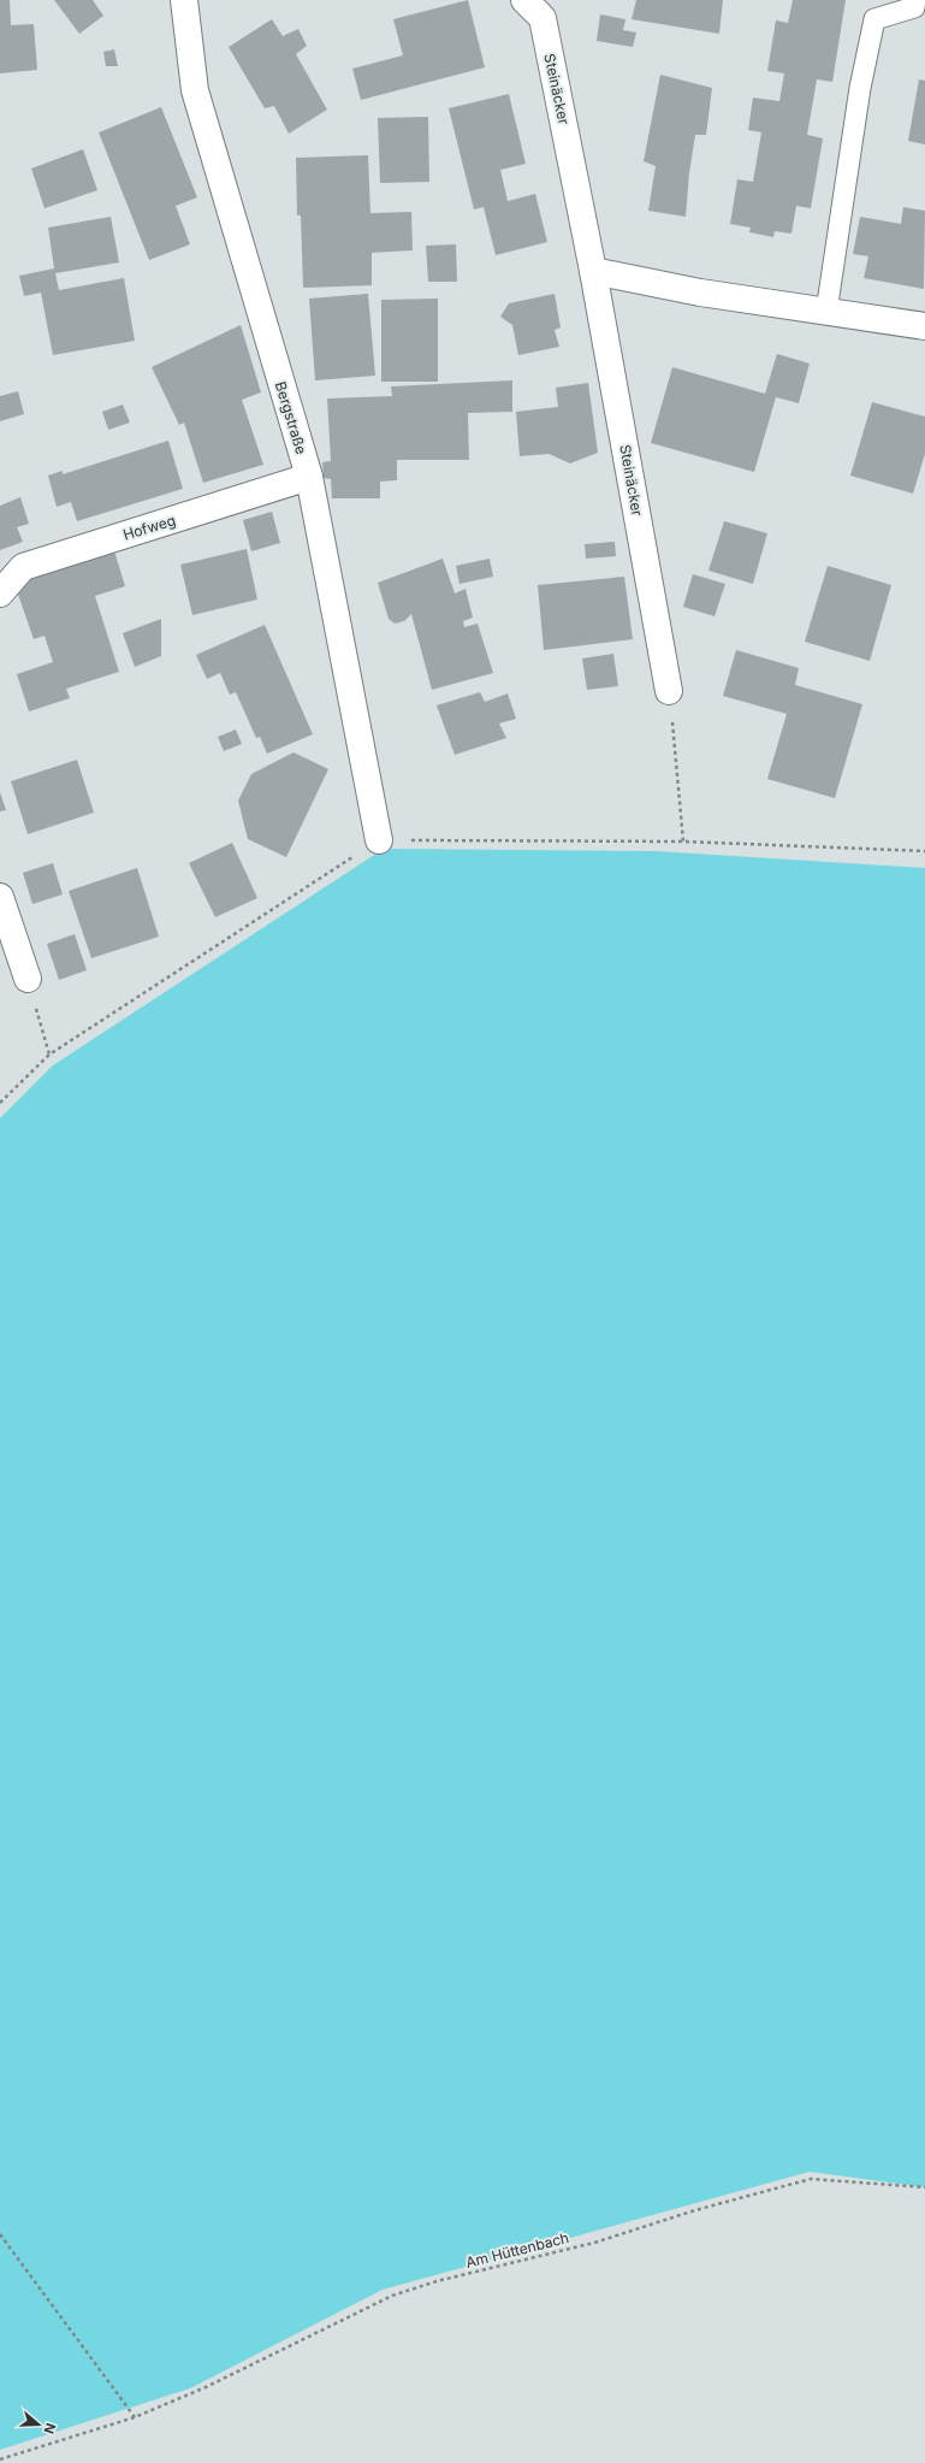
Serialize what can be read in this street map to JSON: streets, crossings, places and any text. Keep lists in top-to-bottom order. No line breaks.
{"streets":{"street":["Steinäcker","Bergstraße","Hofweg"],"path":["Am Hüttenbach"]},"crossings":[["Bergstraße","Hofweg"]],"north":"right"}
